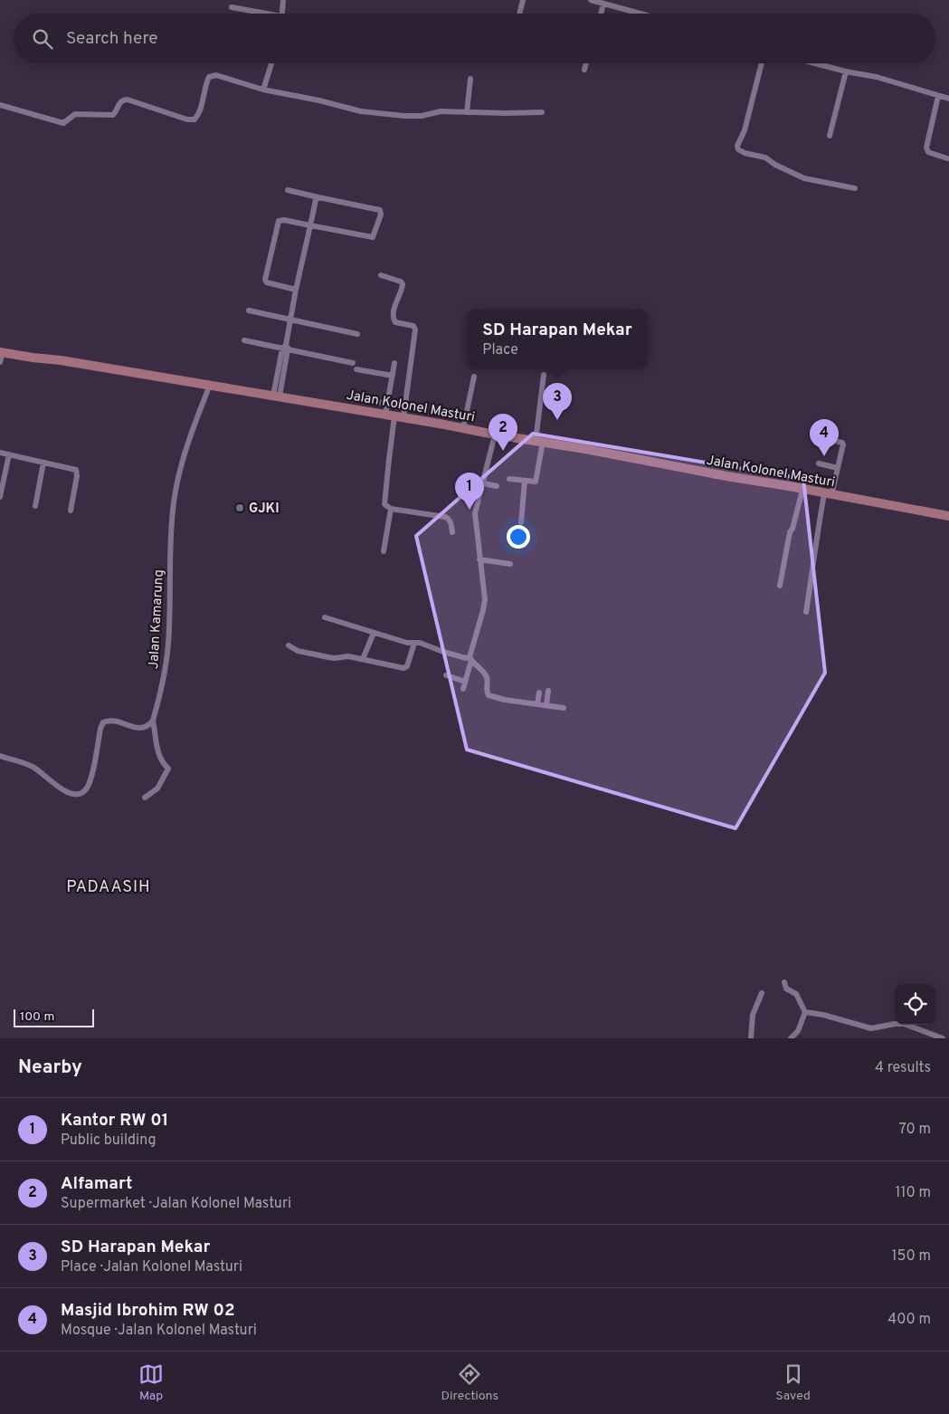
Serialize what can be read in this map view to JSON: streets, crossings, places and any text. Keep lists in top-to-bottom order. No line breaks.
{"streets":{"main road":["Jalan Kolonel Masturi"],"street":["Jalan Kamarung"]},"crossings":[["Jalan Kolonel Masturi","Jalan Kamarung"]],"districts":["PADAASIH"],"places":["GJKI"],"scale_bar":"100 m","page":{"search":"Search here","popup":["SD Harapan Mekar","Place"],"pins":["3","2","4","1"],"scale":"100 m","heading":["Nearby","4 results"],"list":[{"mark":"1","name":"Kantor RW 01","note":"Public building","value":"70 m"},{"mark":"2","name":"Alfamart","note":"Supermarket · Jalan Kolonel Masturi","value":"110 m"},{"mark":"3","name":"SD Harapan Mekar","note":"Place · Jalan Kolonel Masturi","value":"150 m"},{"mark":"4","name":"Masjid Ibrohim RW 02","note":"Mosque · Jalan Kolonel Masturi","value":"400 m"}],"nav":["Map","Directions","Saved"]}}
